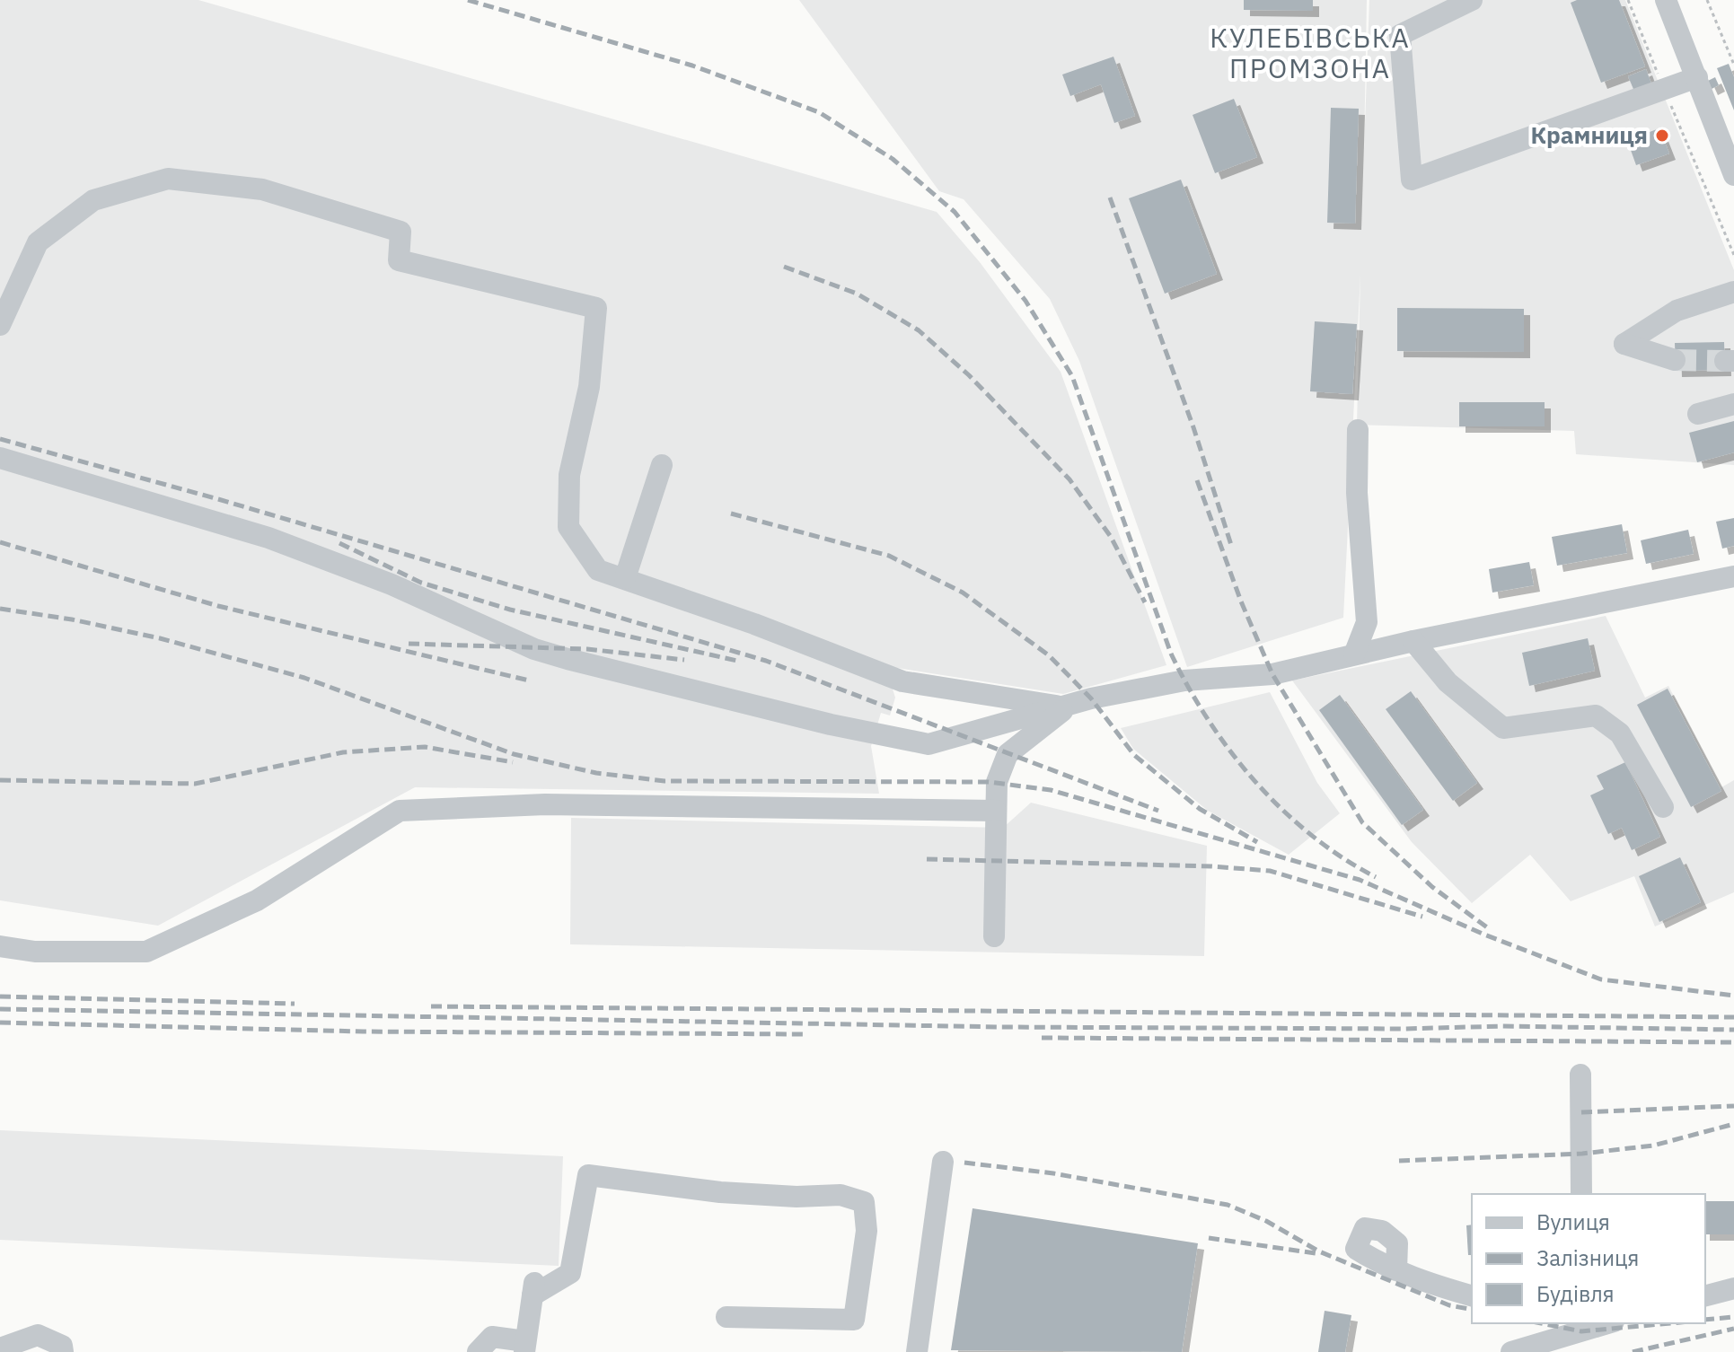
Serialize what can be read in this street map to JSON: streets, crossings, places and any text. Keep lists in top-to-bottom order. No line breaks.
{"districts":["КУЛЕБІВСЬКА ПРОМЗОНА"],"places":["Крамниця"],"legend":["Вулиця","Залізниця","Будівля"]}
